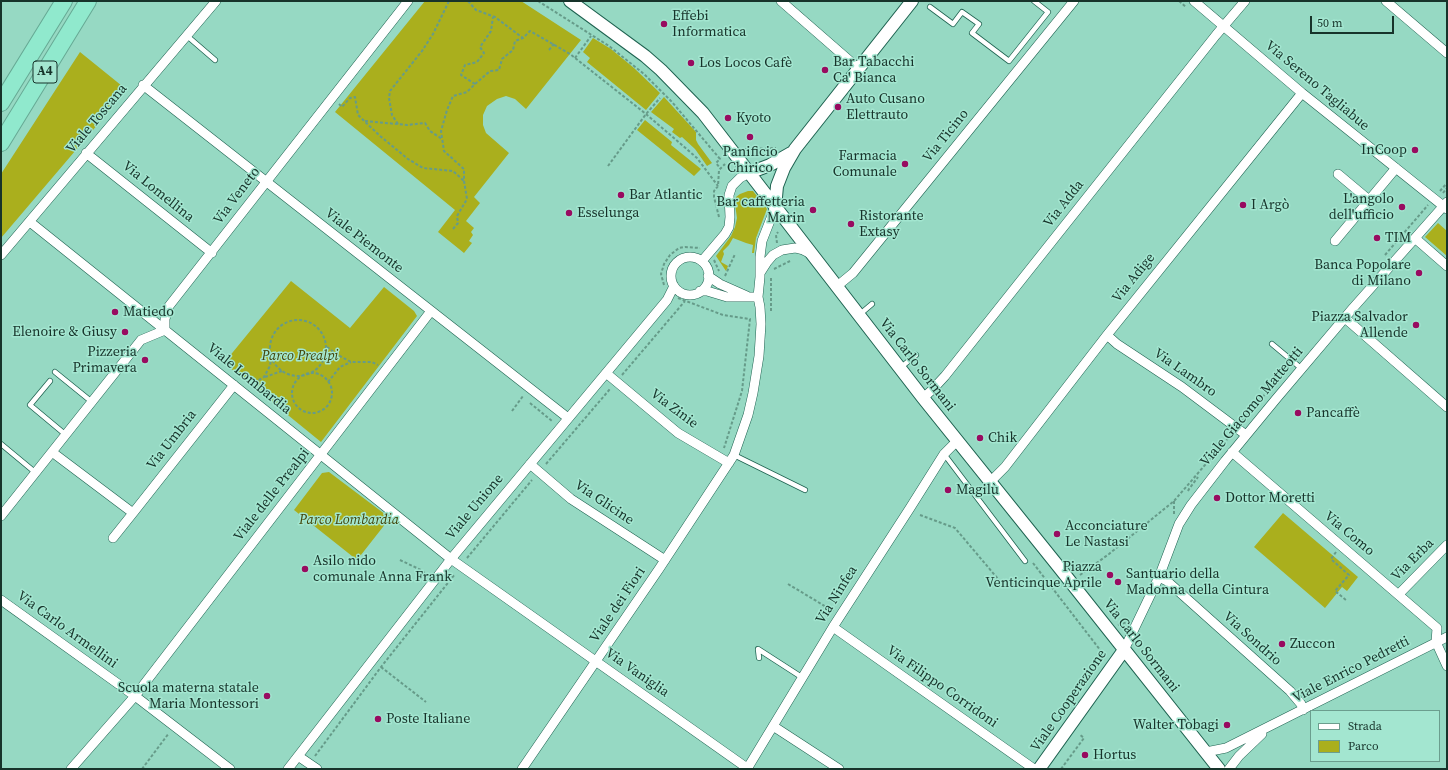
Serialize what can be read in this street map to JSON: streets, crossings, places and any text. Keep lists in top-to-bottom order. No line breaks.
{"streets":{"highway":["A4"],"main road":["Via Carlo Sormani","Viale Cooperazione"],"street":["Via Sereno Tagliabue","Viale Toscana","Via Ticino","Via Lomellina","Via Veneto","Via Adda","Viale Piemonte","Via Adige","Via Lambro","Viale Lombardia","Viale Giacomo Matteotti","Via Zinie","Via Umbria","Viale delle Prealpi","Via Glicine","Viale Unione","Via Como","Via Erba","Via Ninfea","Viale dei Fiori","Via Carlo Armellini","Via Sondrio","Viale Enrico Pedretti","Via Vaniglia","Via Filippo Corridoni"]},"crossings":[["Via Sereno Tagliabue","Via Adda"],["Via Sereno Tagliabue","Via Adige"],["Via Sereno Tagliabue","Viale Giacomo Matteotti"],["Viale Toscana","Via Lomellina"],["Viale Toscana","Viale Piemonte"],["Viale Toscana","Viale Lombardia"],["Via Ticino","Via Carlo Sormani"],["Via Lomellina","Via Veneto"],["Via Veneto","Viale Piemonte"],["Via Veneto","Viale Lombardia"],["Via Adda","Via Carlo Sormani"],["Viale Piemonte","Viale delle Prealpi"],["Viale Piemonte","Viale Unione"],["Via Adige","Via Carlo Sormani"],["Via Adige","Via Lambro"],["Via Carlo Sormani","Via Ninfea"],["Via Carlo Sormani","Viale dei Fiori"],["Via Carlo Sormani","Viale Enrico Pedretti"],["Via Carlo Sormani","Viale Cooperazione"],["Via Lambro","Viale Giacomo Matteotti"],["Viale Lombardia","Via Umbria"],["Viale Lombardia","Viale delle Prealpi"],["Viale Lombardia","Viale Unione"],["Viale Lombardia","Via Vaniglia"],["Viale Giacomo Matteotti","Via Como"],["Viale Giacomo Matteotti","Via Sondrio"],["Via Zinie","Viale Unione"],["Via Zinie","Viale dei Fiori"],["Viale delle Prealpi","Via Carlo Armellini"],["Via Glicine","Viale Unione"],["Via Glicine","Viale dei Fiori"],["Viale Unione","Via Vaniglia"],["Via Como","Via Erba"],["Via Como","Viale Enrico Pedretti"],["Via Ninfea","Via Vaniglia"],["Via Ninfea","Via Filippo Corridoni"],["Viale dei Fiori","Via Vaniglia"],["Via Sondrio","Viale Enrico Pedretti"]],"parks":["Parco Prealpi","Parco Lombardia"],"places":["Effebi Informatica","Los Locos Cafè","Bar Tabacchi Ca' Bianca","Auto Cusano Elettrauto","Kyoto","Panificio Chirico","InCoop","Farmacia Comunale","Bar Atlantic","I Argò","L'angolo dell'ufficio","Bar caffetteria Marin","Esselunga","Ristorante Extasy","TIM","Banca Popolare di Milano","Matiedo","Piazza Salvador Allende","Elenoire & Giusy","Pizzeria Primavera","Pancaffè","Chik","Magilù","Dottor Moretti","Acconciature Le Nastasi","Asilo nido comunale Anna Frank","Piazza Venticinque Aprile","Santuario della Madonna della Cintura","Zuccon","Scuola materna statale Maria Montessori","Poste Italiane","Walter Tobagi","Hortus"],"legend":["Strada","Parco"],"scale_bar":"50 m"}
